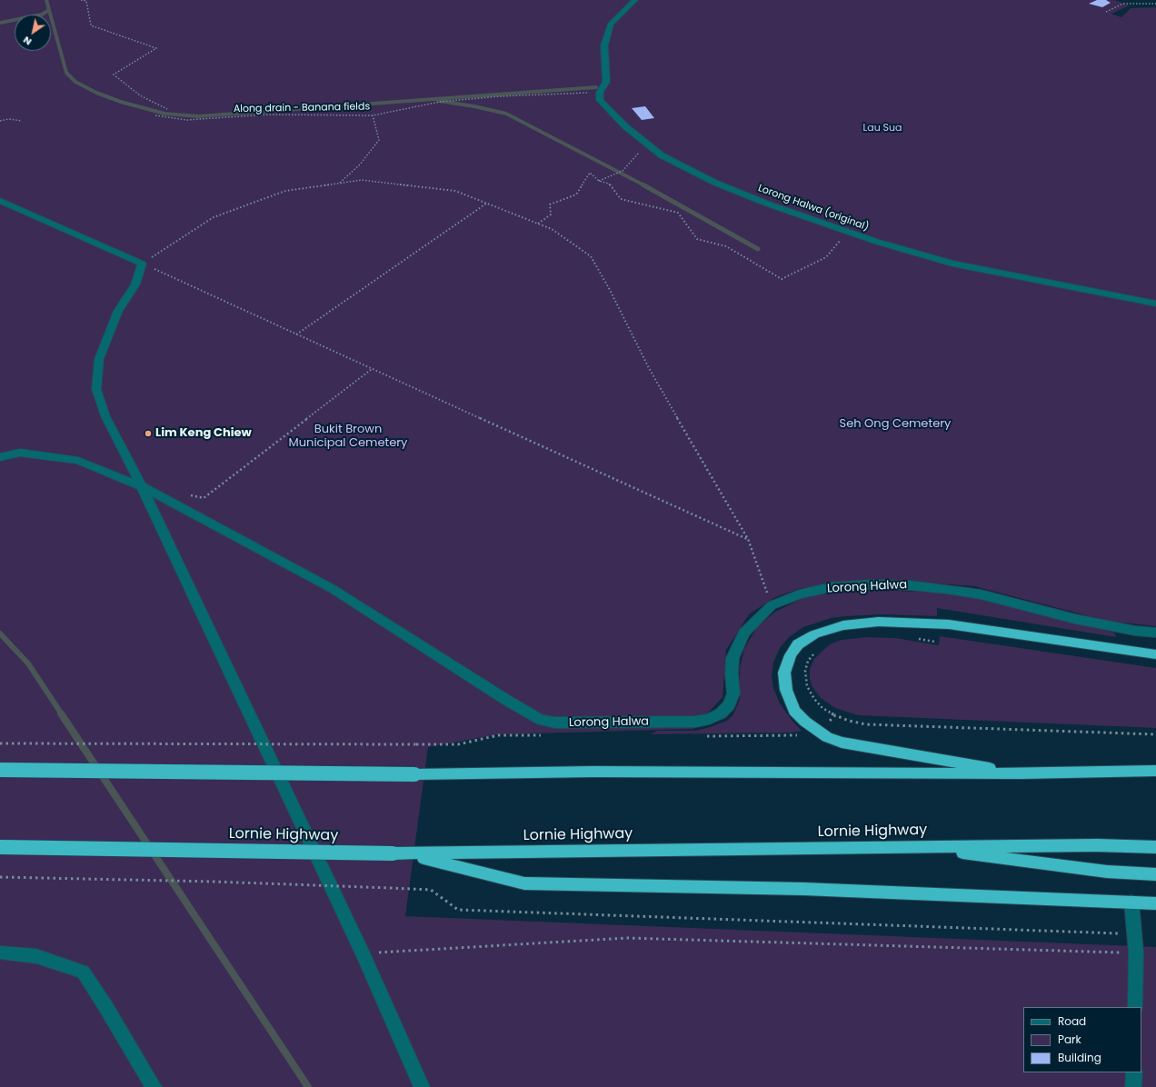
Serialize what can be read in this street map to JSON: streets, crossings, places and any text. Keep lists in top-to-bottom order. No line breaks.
{"streets":{"highway":["Lornie Highway"],"lane":["Lorong Halwa (original)","Lorong Halwa"],"path":["Along drain - Banana fields"]},"crossings":[["Along drain - Banana fields","Lorong Halwa (original)"]],"parks":["Lau Sua","Seh Ong Cemetery","Bukit Brown Municipal Cemetery"],"places":["Lim Keng Chiew"],"legend":["Road","Park","Building"],"north":"bottom left"}
